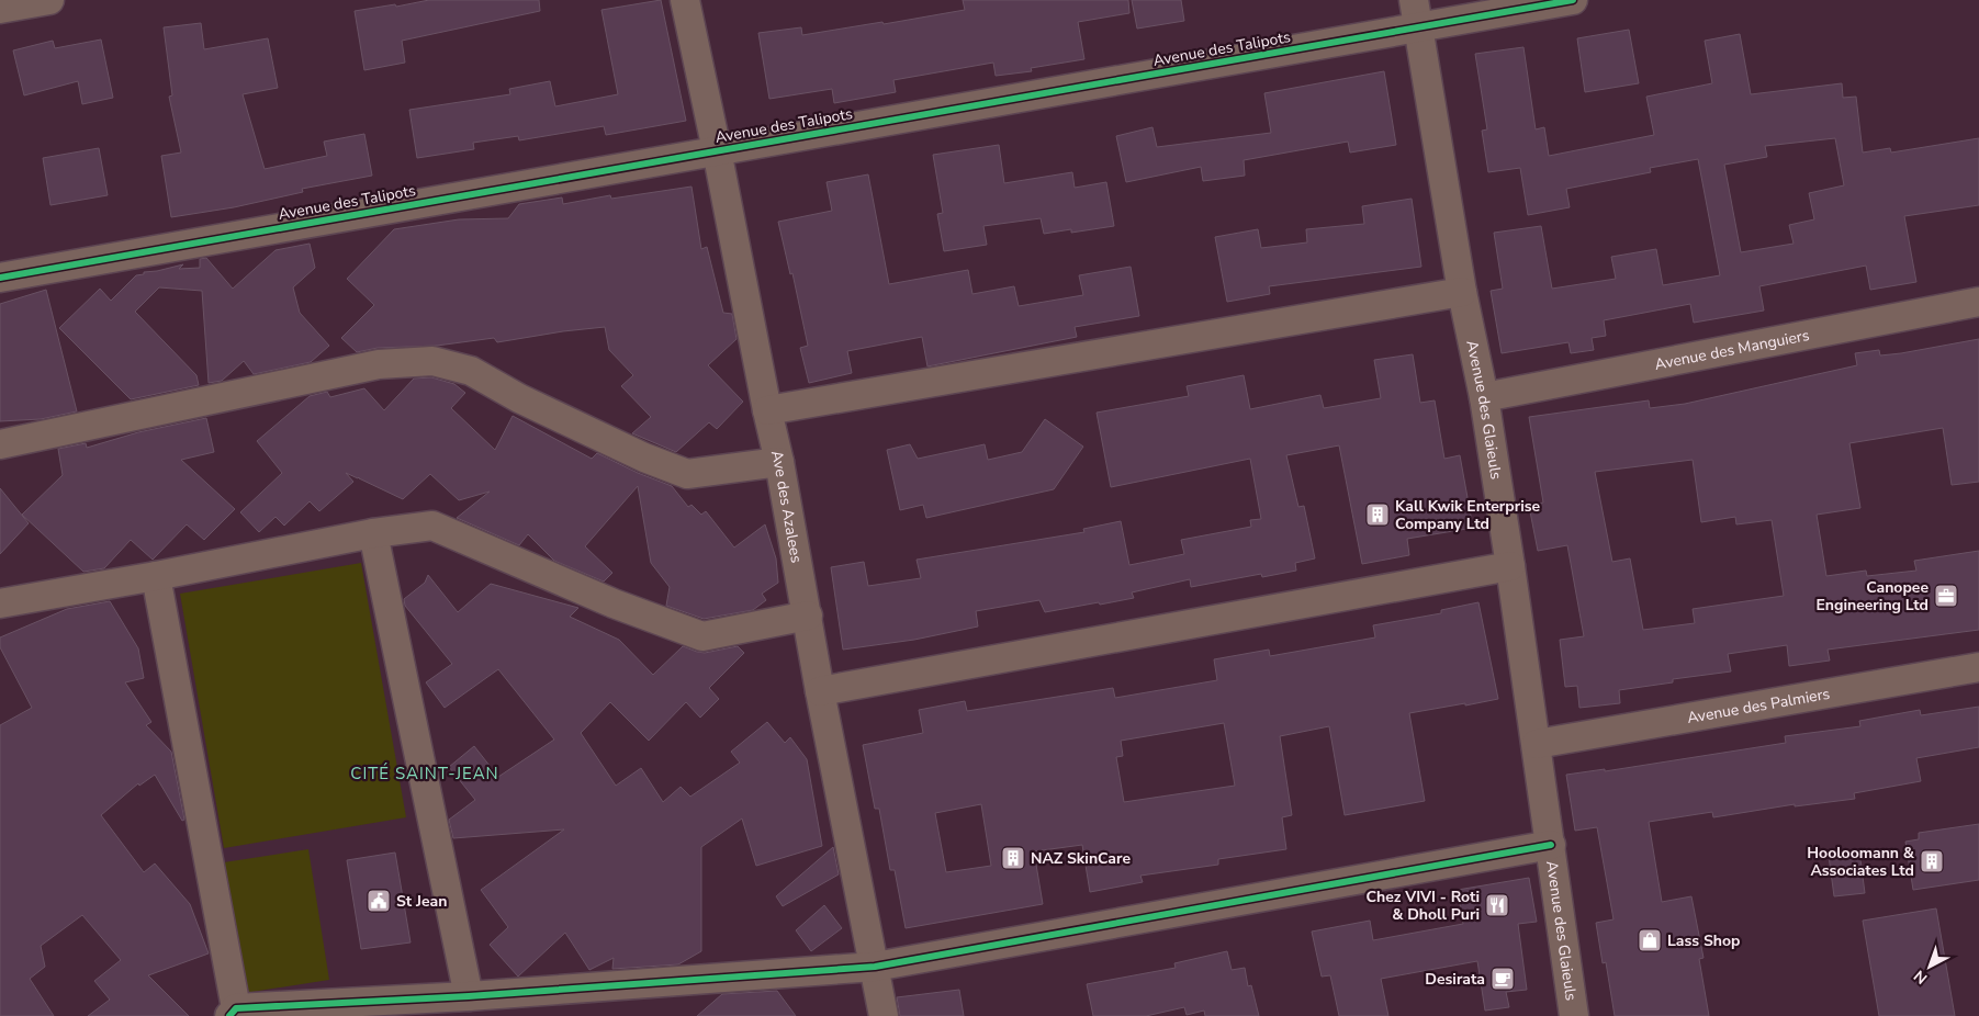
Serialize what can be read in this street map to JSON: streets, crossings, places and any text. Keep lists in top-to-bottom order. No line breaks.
{"streets":{"street":["Avenue des Talipots","Avenue des Manguiers","Avenue des Glaieuls","Ave des Azalees","Avenue des Palmiers"]},"crossings":[["Avenue des Talipots","Avenue des Glaieuls"],["Avenue des Talipots","Ave des Azalees"],["Avenue des Manguiers","Avenue des Glaieuls"],["Avenue des Glaieuls","Avenue des Palmiers"]],"districts":["CITÉ SAINT-JEAN"],"places":{"building":["Kall Kwik Enterprise Company Ltd","NAZ SkinCare","Hooloomann & Associates Ltd"],"office":["Canopee Engineering Ltd"],"public building":["St Jean"],"restaurant":["Chez VIVI - Roti & Dholl Puri"],"shop":["Lass Shop"],"cafe":["Desirata"]},"north":"bottom left"}
